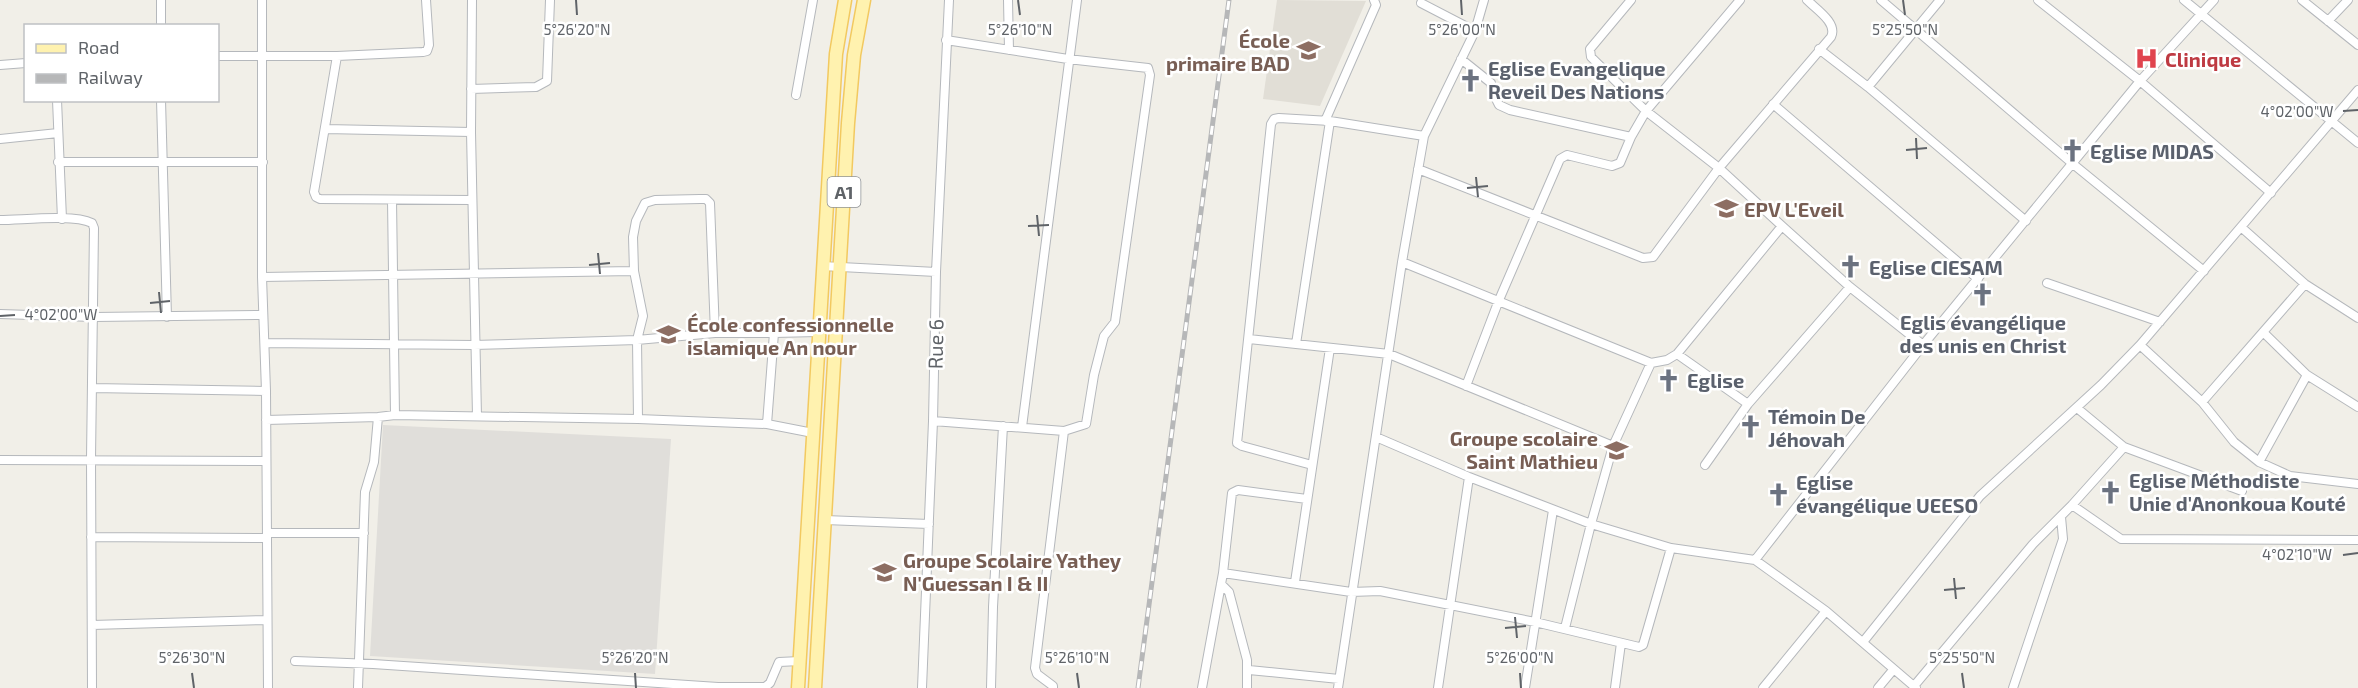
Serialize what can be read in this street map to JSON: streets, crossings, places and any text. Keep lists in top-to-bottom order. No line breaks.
{"streets":{"main road":["A1"],"street":["Rue 6"]},"places":{"school or university":["École primaire BAD","EPV L'Eveil","École confessionnelle islamique An nour","Groupe scolaire Saint Mathieu","Groupe Scolaire Yathey N'Guessan I & II"],"hospital":["Clinique"],"church":["Eglise Evangelique Reveil Des Nations","Eglise MIDAS","Eglise CIESAM","Eglis évangélique des unis en Christ","Eglise","Témoin De Jéhovah","Eglise Méthodiste Unie d'Anonkoua Kouté","Eglise évangélique UEESO"]},"legend":["Road","Railway"],"coordinates":["5°26'20\"N","5°26'10\"N","5°26'00\"N","5°25'50\"N","4°02'00\"W","4°02'10\"W","5°26'30\"N"]}
